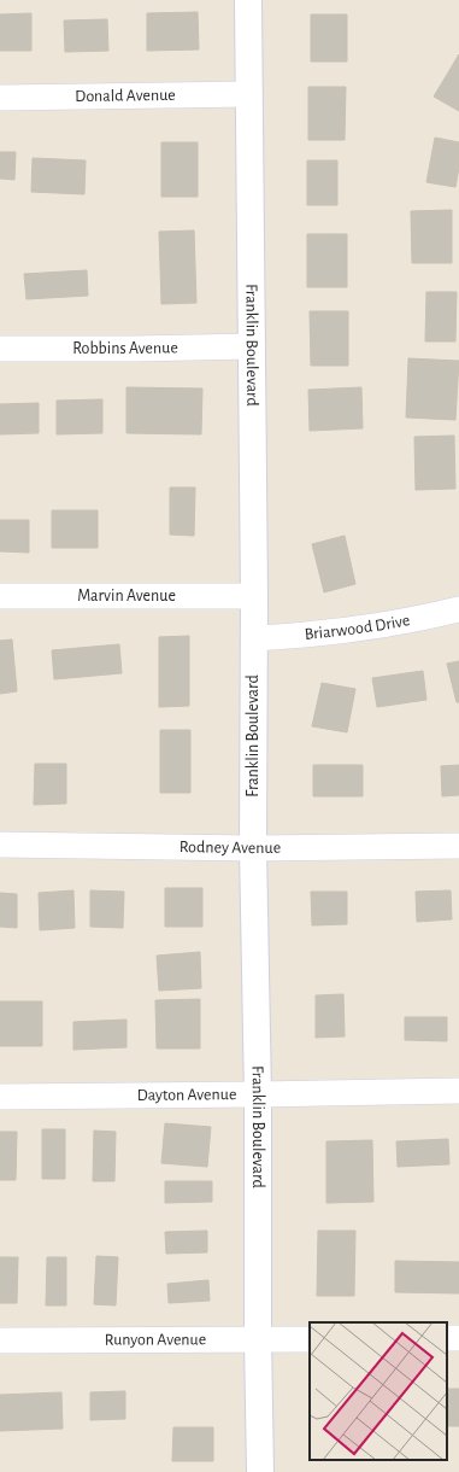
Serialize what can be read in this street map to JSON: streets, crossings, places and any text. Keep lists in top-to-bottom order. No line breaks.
{"streets":{"street":["Donald Avenue","Franklin Boulevard","Robbins Avenue","Marvin Avenue","Briarwood Drive","Rodney Avenue","Dayton Avenue","Runyon Avenue"]},"crossings":[["Donald Avenue","Franklin Boulevard"],["Franklin Boulevard","Robbins Avenue"],["Franklin Boulevard","Marvin Avenue"],["Franklin Boulevard","Briarwood Drive"],["Franklin Boulevard","Rodney Avenue"],["Franklin Boulevard","Dayton Avenue"],["Franklin Boulevard","Runyon Avenue"]]}
